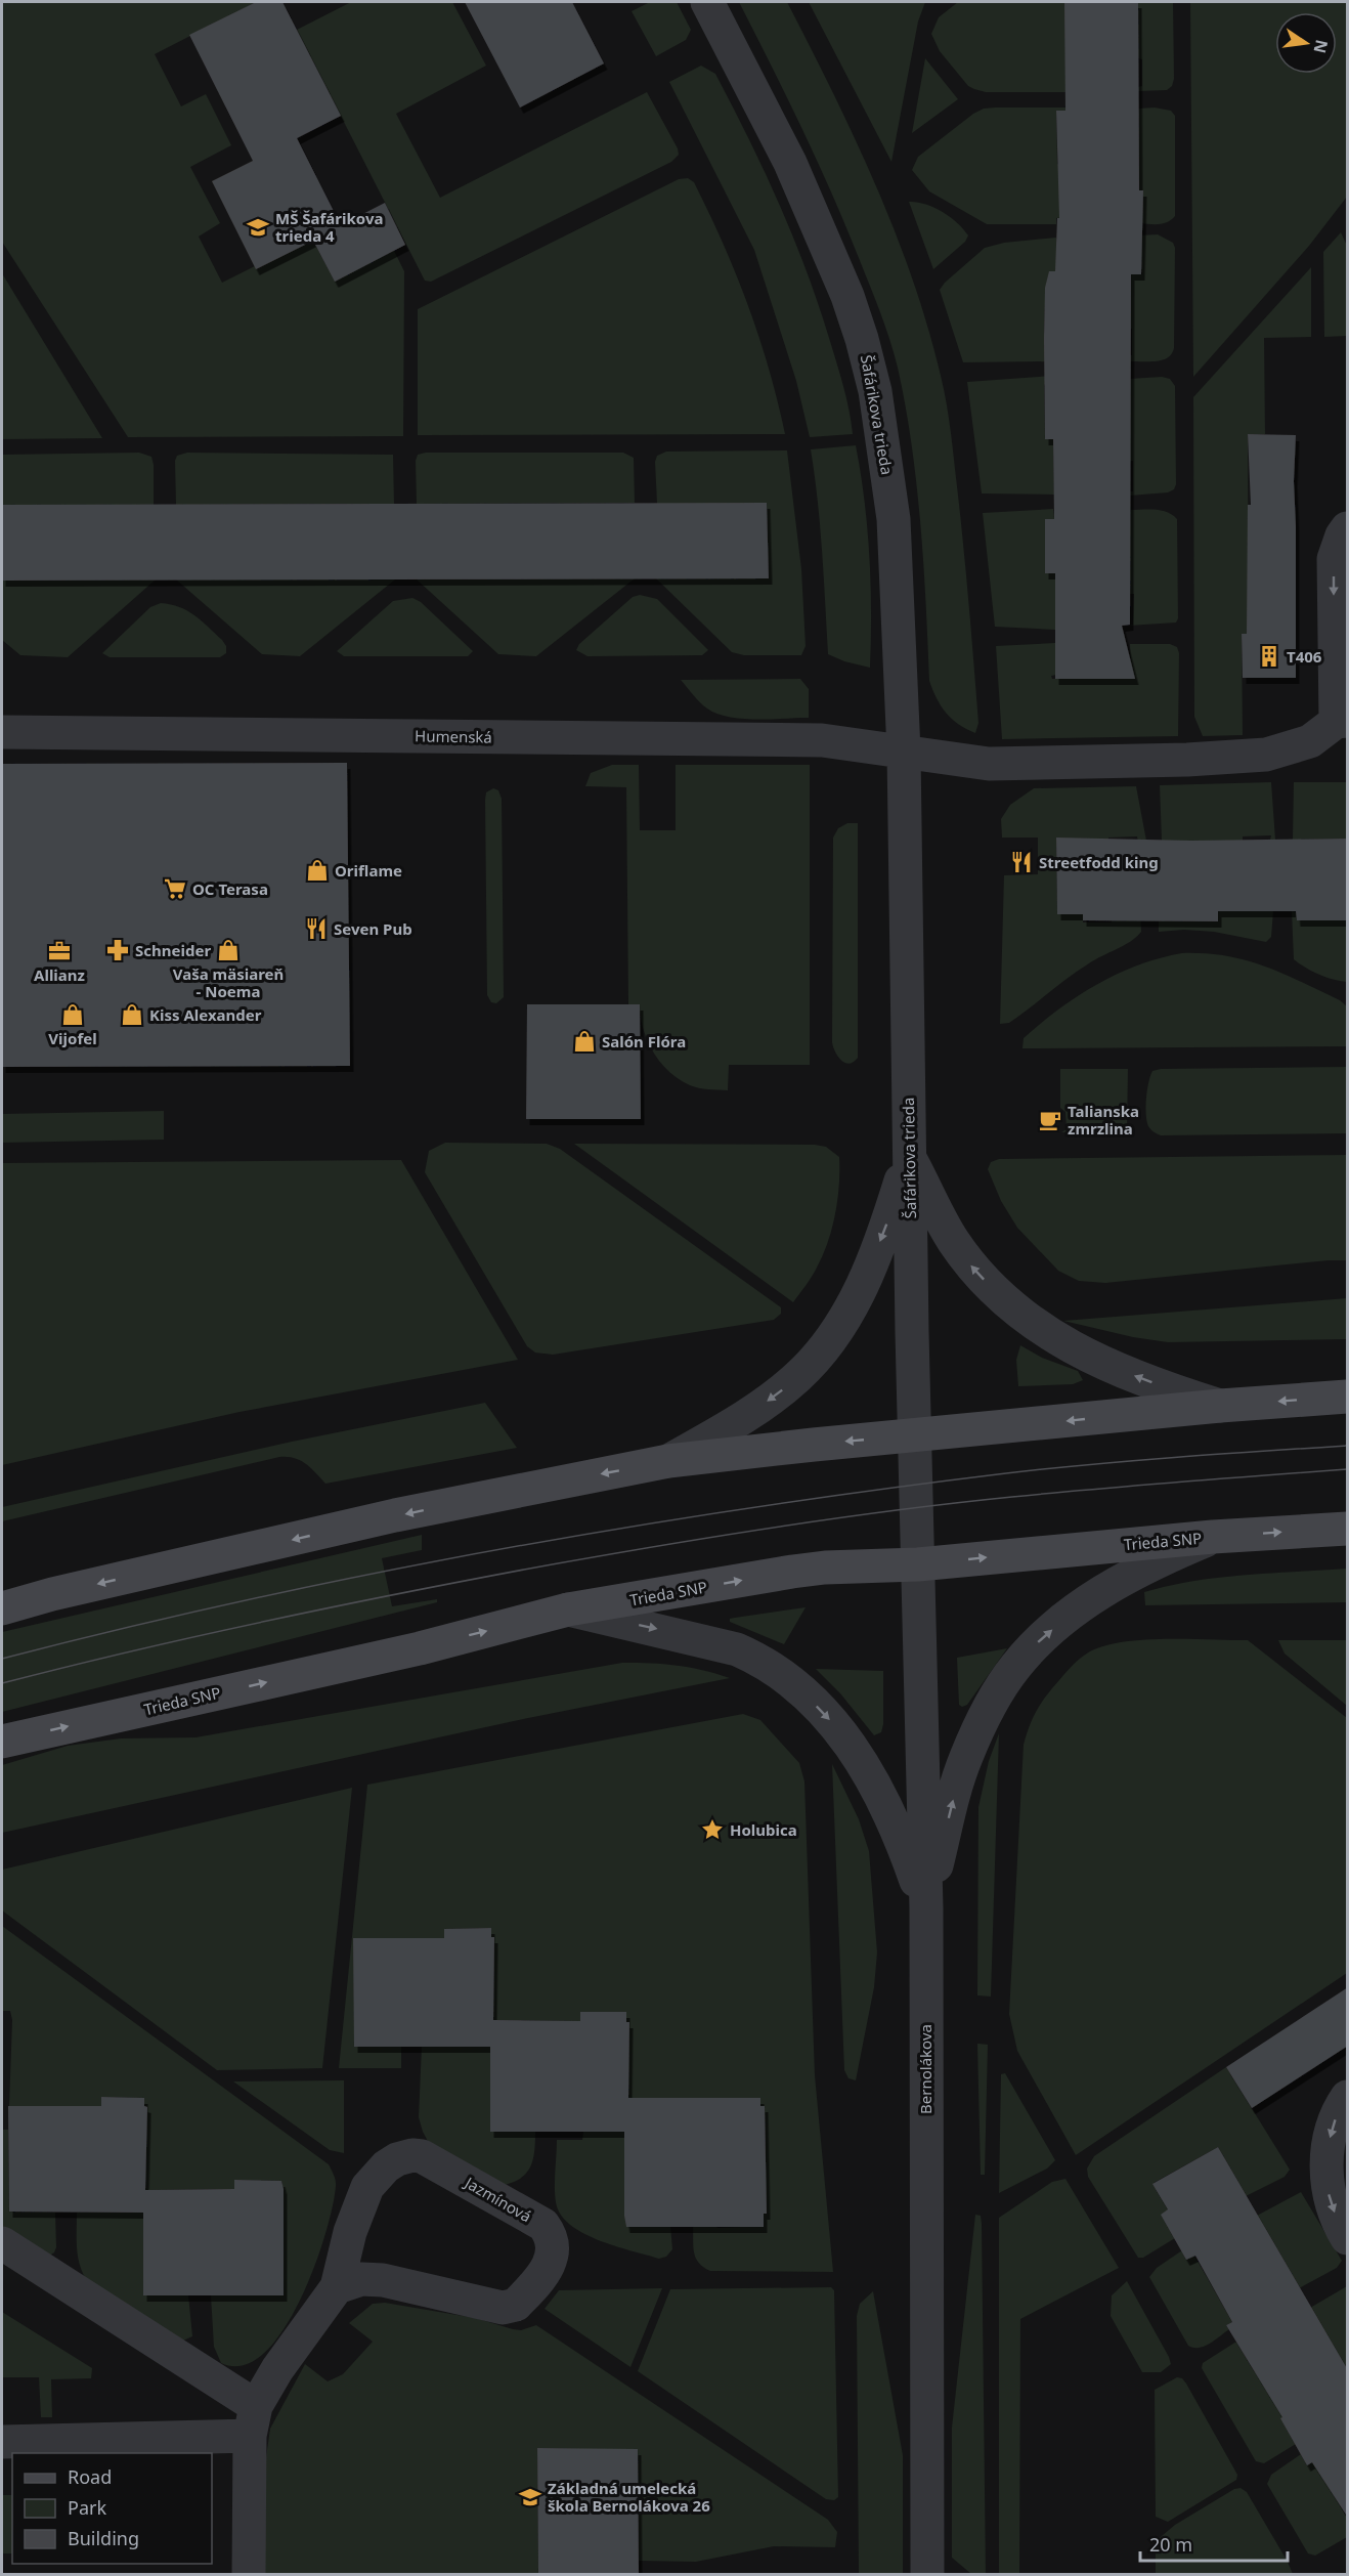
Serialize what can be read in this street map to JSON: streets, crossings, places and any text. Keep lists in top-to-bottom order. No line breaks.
{"streets":{"street":["Šafárikova trieda","Humenská","Trieda SNP","Bernolákova","Jazmínová"]},"crossings":[["Šafárikova trieda","Humenská"],["Šafárikova trieda","Trieda SNP"],["Šafárikova trieda","Bernolákova"],["Trieda SNP","Bernolákova"]],"places":{"school or university":["MŠ Šafárikova trieda 4","Základná umelecká škola Bernolákova 26"],"building":["T406"],"restaurant":["Streetfodd king","Seven Pub"],"shop":["Oriflame","Vaša mäsiareň - Noema","Vijofel","Kiss Alexander","Salón Flóra"],"supermarket":["OC Terasa"],"pharmacy":["Schneider"],"office":["Allianz"],"cafe":["Talianska zmrzlina"],"place":["Holubica"]},"legend":["Road","Park","Building"],"scale_bar":"20 m","north":"right"}
